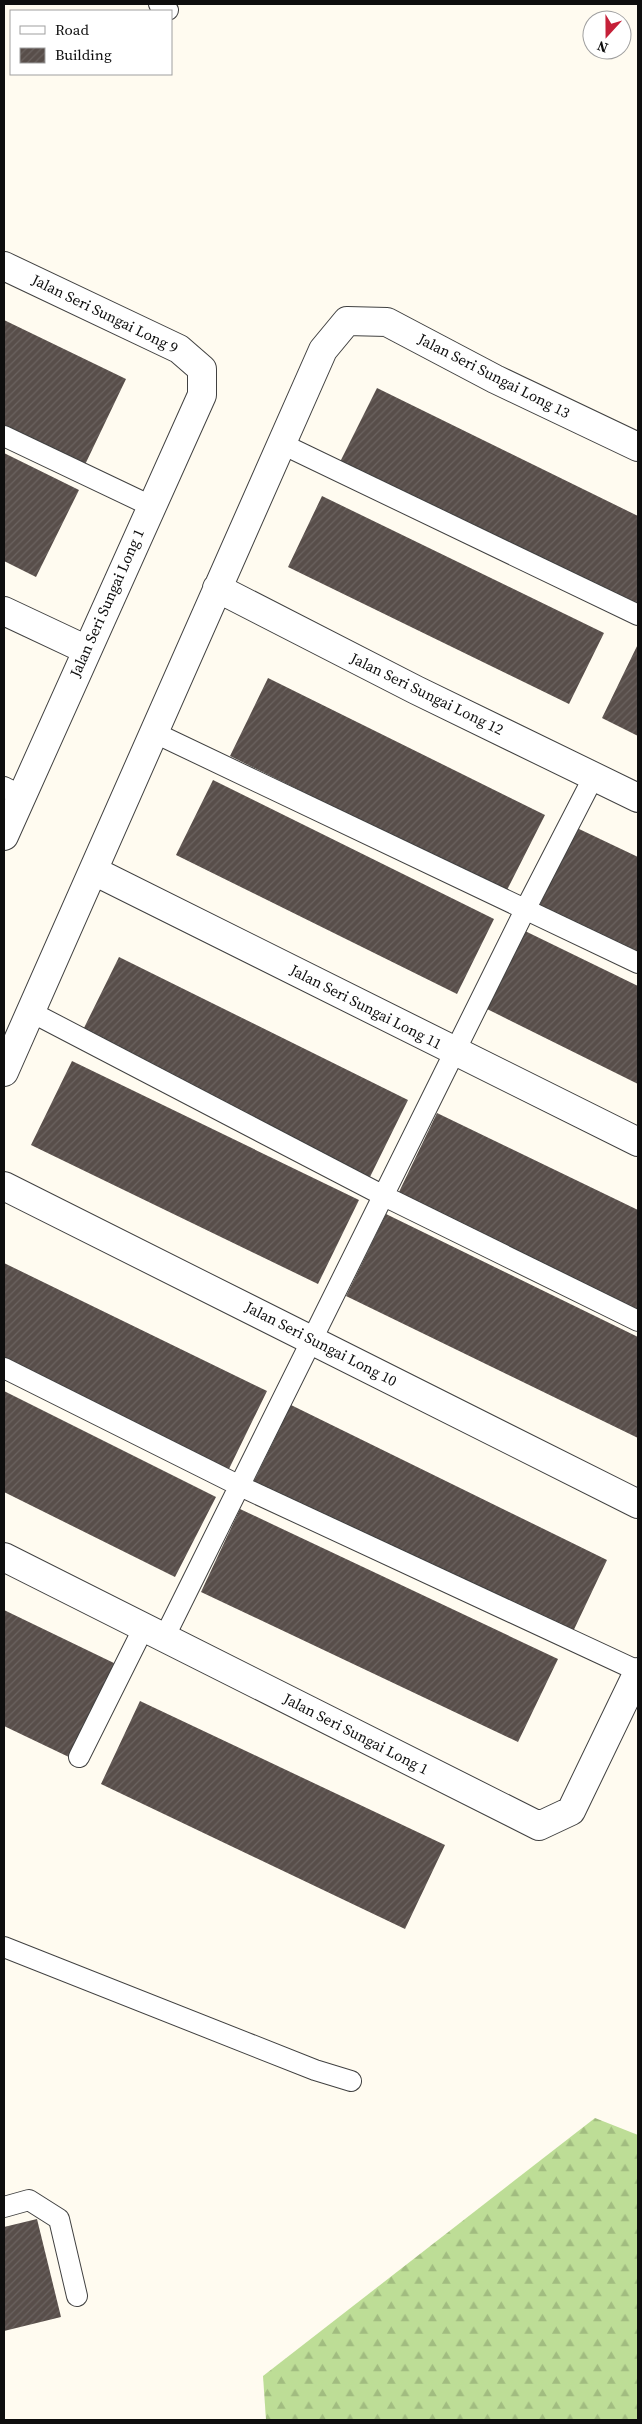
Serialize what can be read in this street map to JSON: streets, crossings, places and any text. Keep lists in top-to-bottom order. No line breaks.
{"streets":{"street":["Jalan Seri Sungai Long 9","Jalan Seri Sungai Long 13","Jalan Seri Sungai Long 1","Jalan Seri Sungai Long 12","Jalan Seri Sungai Long 11","Jalan Seri Sungai Long 10"]},"crossings":[["Jalan Seri Sungai Long 9","Jalan Seri Sungai Long 1"]],"legend":["Road","Building"],"north":"bottom"}
